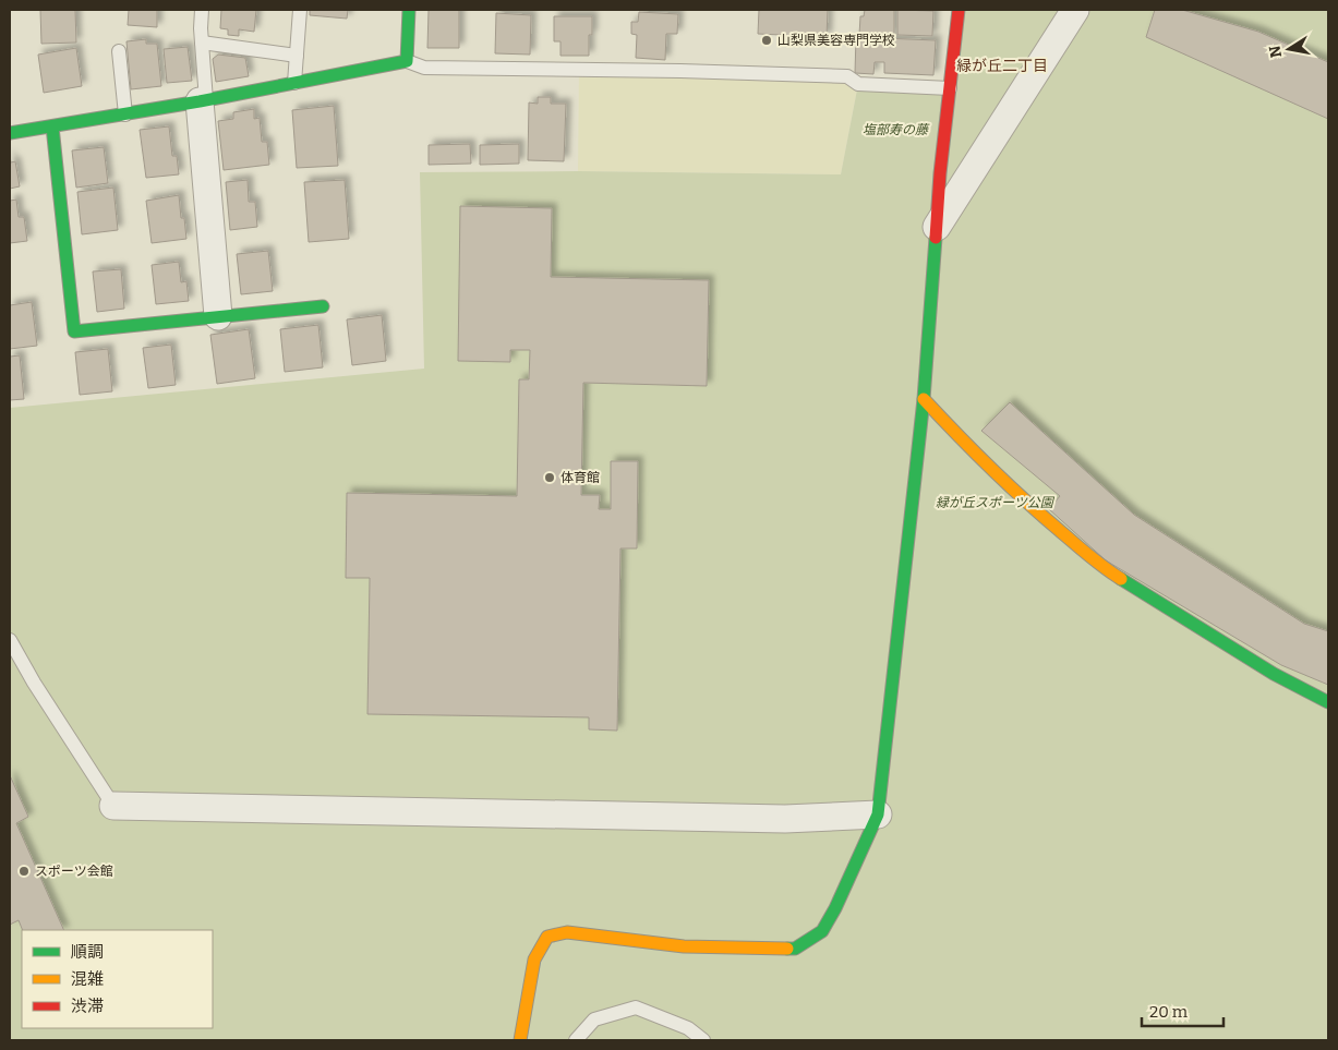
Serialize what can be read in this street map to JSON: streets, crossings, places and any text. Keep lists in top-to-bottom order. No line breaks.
{"districts":["緑が丘二丁目"],"parks":["塩部寿の藤","緑が丘スポーツ公園"],"places":["山梨県美容専門学校","体育館","スポーツ会館"],"legend":["順調","混雑","渋滞"],"scale_bar":"20 m","north":"left"}
